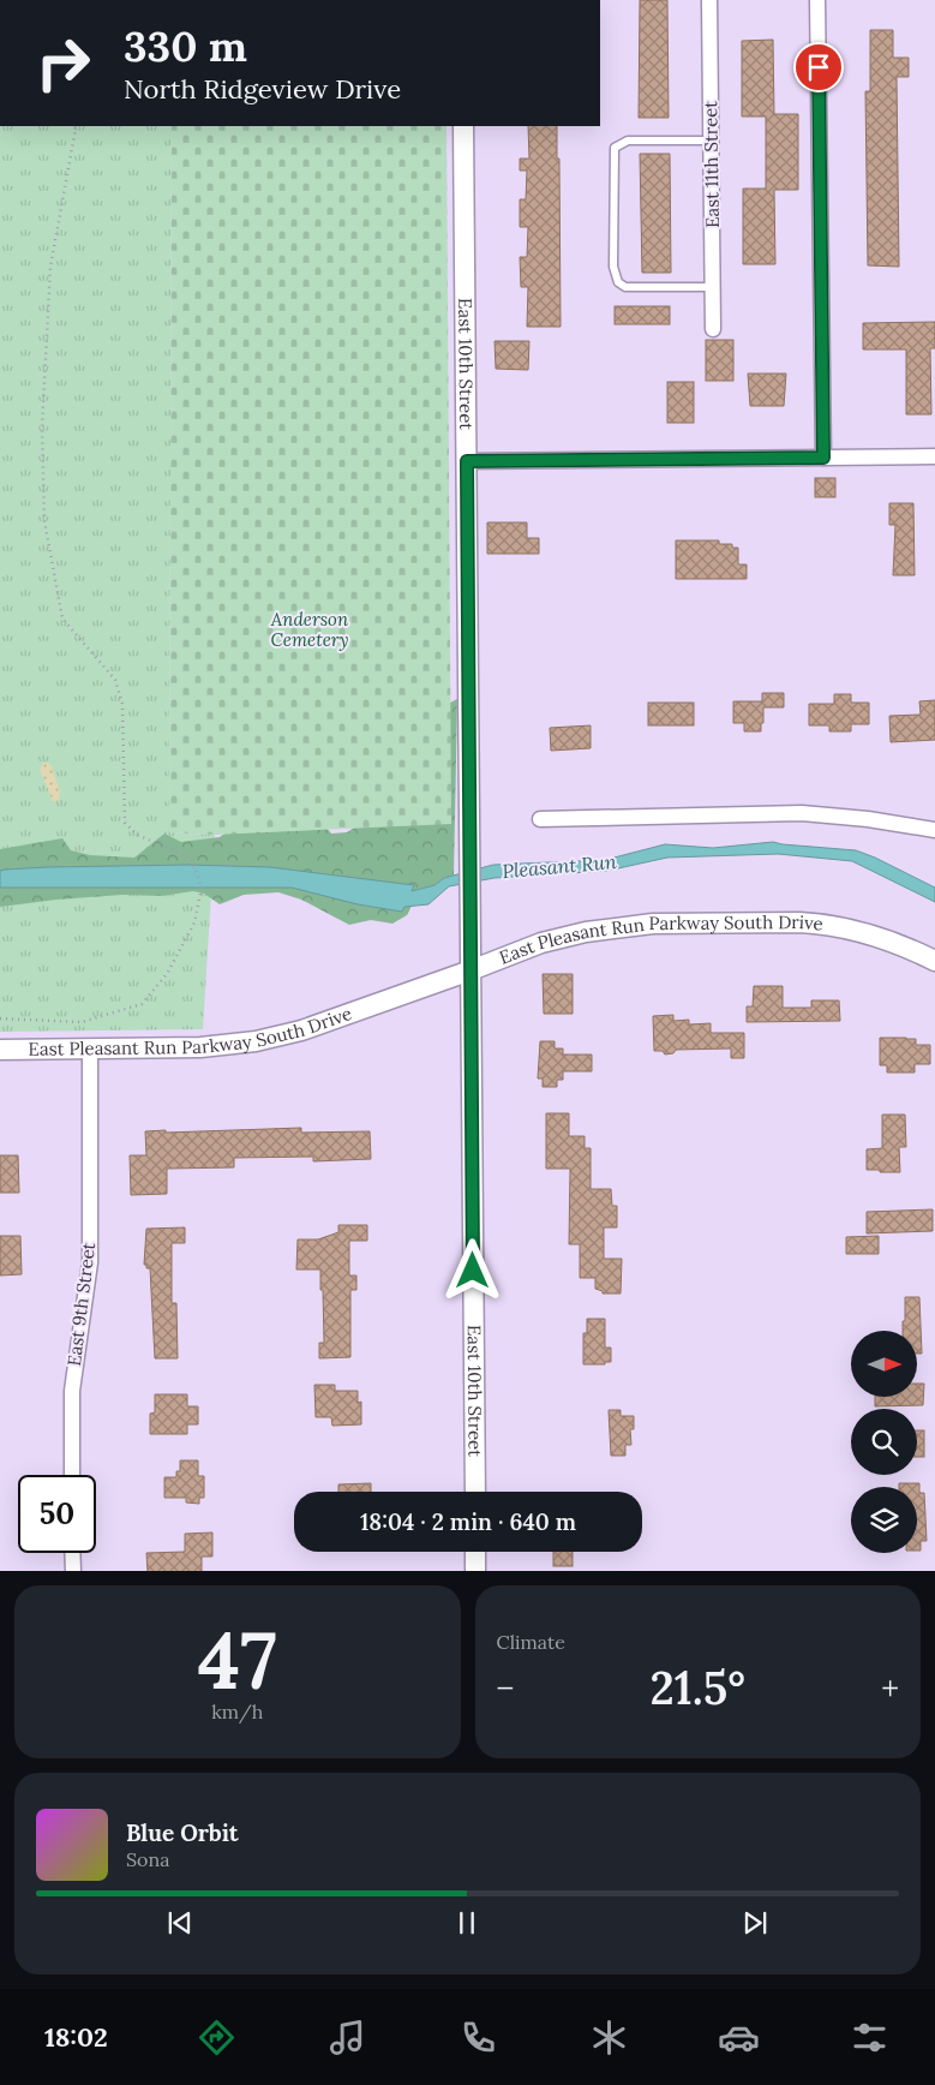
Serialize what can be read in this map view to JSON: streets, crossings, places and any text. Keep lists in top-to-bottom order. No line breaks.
{"streets":{"main road":["East 10th Street","East Pleasant Run Parkway South Drive"],"street":["East 11th Street","East 9th Street"]},"crossings":[["East 10th Street","East Pleasant Run Parkway South Drive"],["East Pleasant Run Parkway South Drive","East 9th Street"]],"water":["Pleasant Run"],"parks":["Anderson Cemetery"],"north":"right","page":{"turn":["330 m","North Ridgeview Drive"],"limit":"50","trip":"18:04 · 2 min · 640 m","tile":[["47","km/h"],"Climate"],"heat":["−","21.5°","+"],"song":["Blue Orbit","Sona"],"tabs":"18:02"}}
